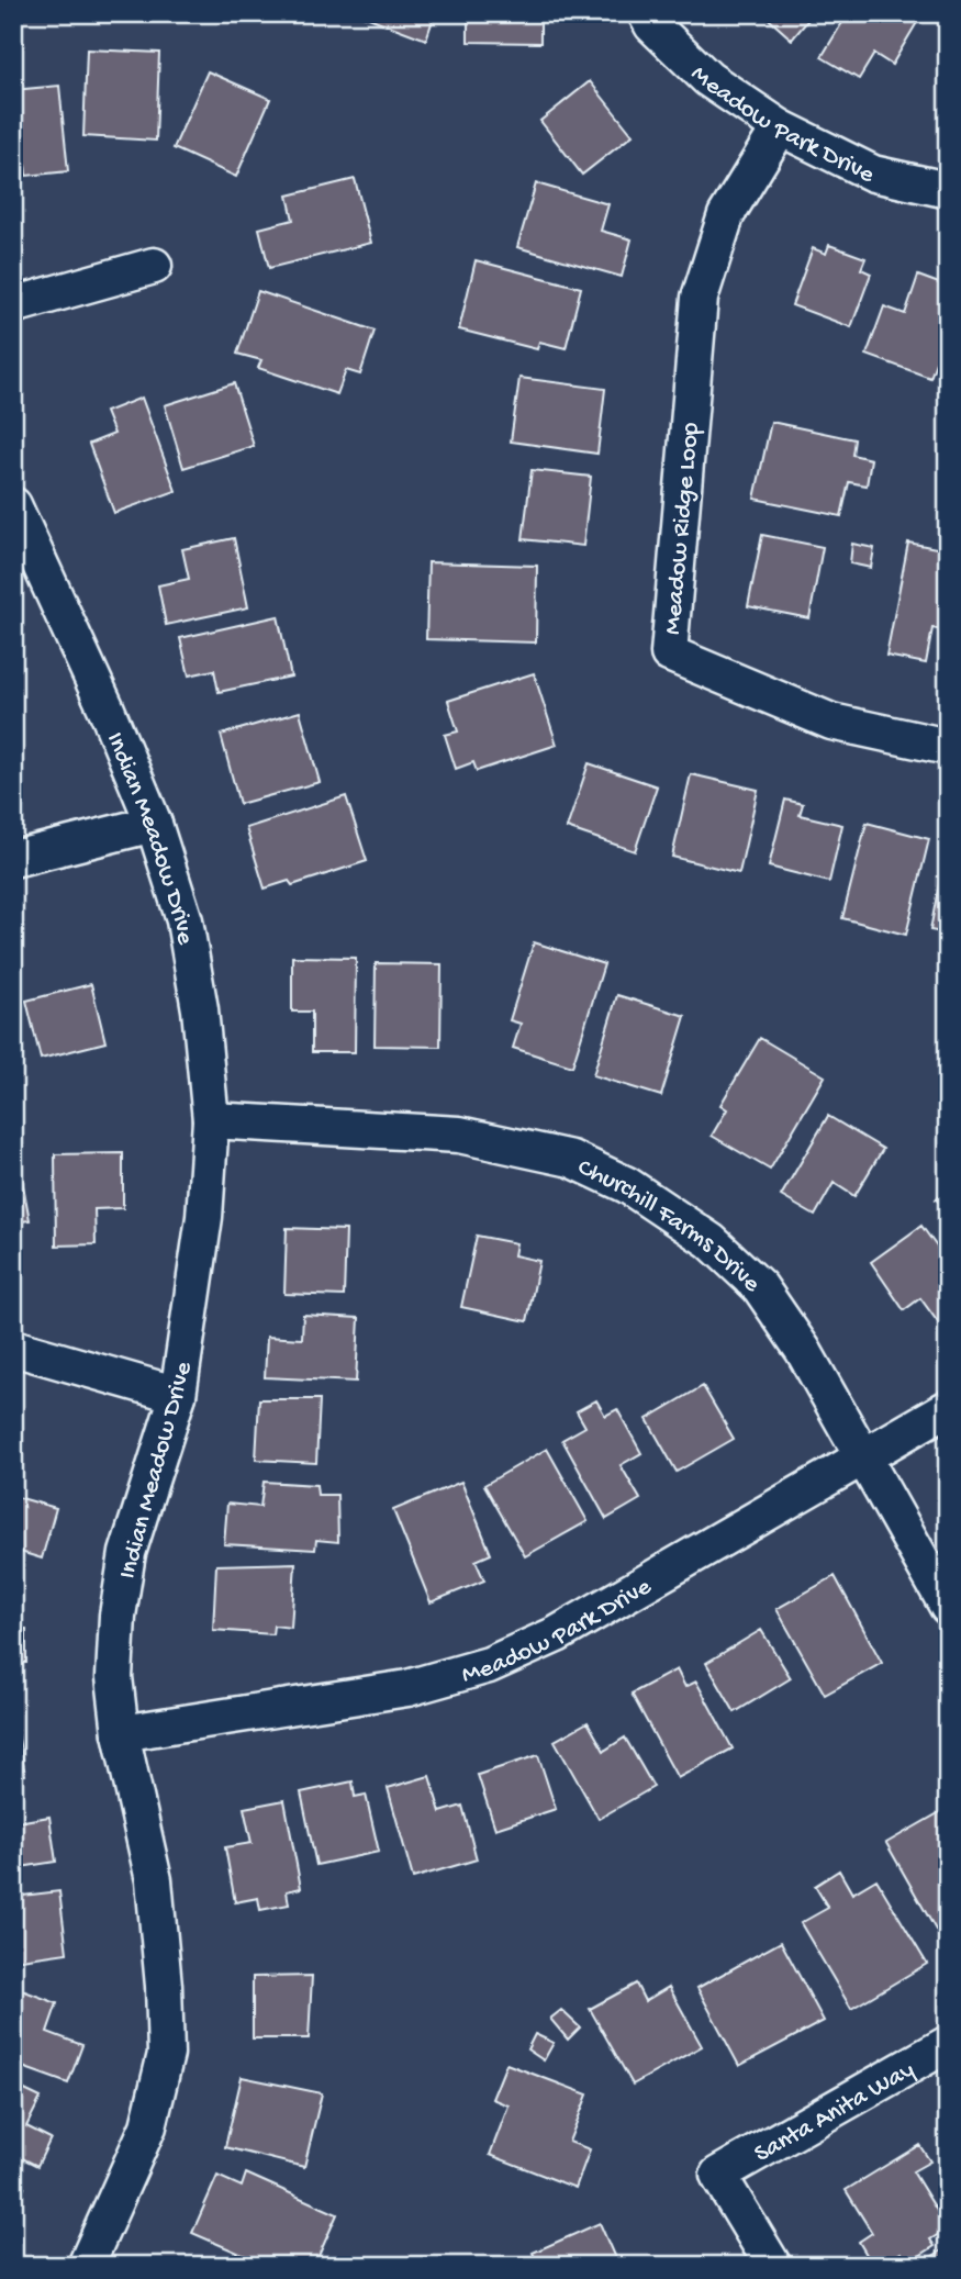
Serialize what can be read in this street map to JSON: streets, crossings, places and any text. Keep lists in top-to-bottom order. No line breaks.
{"streets":{"street":["Meadow Park Drive","Meadow Ridge Loop","Indian Meadow Drive","Churchill Farms Drive","Santa Anita Way"]},"crossings":[["Meadow Park Drive","Meadow Ridge Loop"],["Meadow Park Drive","Indian Meadow Drive"],["Meadow Park Drive","Churchill Farms Drive"],["Indian Meadow Drive","Churchill Farms Drive"]]}
